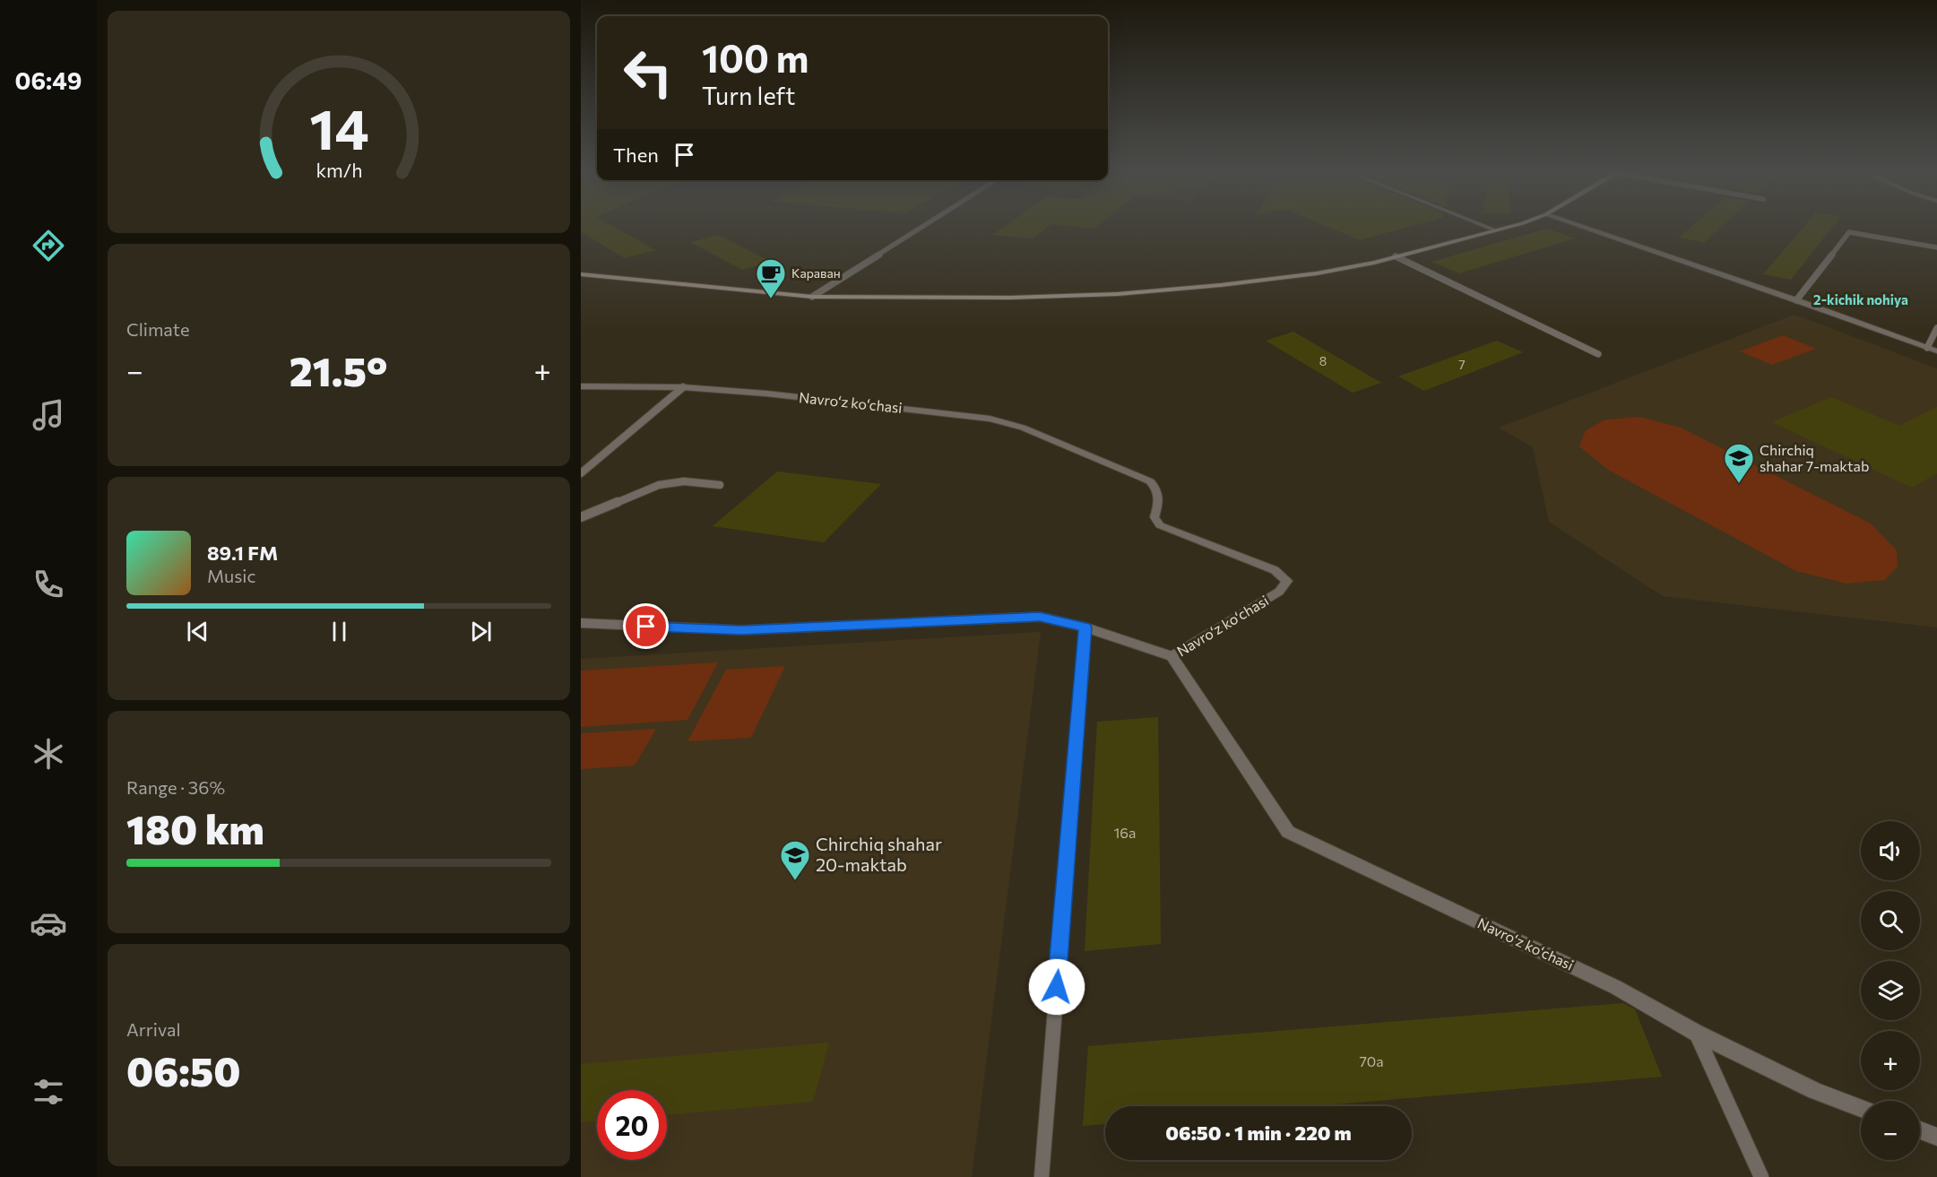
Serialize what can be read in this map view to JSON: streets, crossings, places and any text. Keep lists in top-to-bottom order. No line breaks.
{"streets":{"street":["Navro‘z ko‘chasi"]},"districts":["2-kichik nohiya"],"places":{"cafe":["Караван"],"school or university":["Chirchiq shahar 7-maktab","Chirchiq shahar 20-maktab"]},"house_numbers":["8","7","16a","70a"],"page":{"tabs":"06:49","turn":["100 m","Turn left"],"then":"Then","tile":["Climate",["Range · 36%","180 km"],["Arrival","06:50"]],"heat":["−","21.5°","+"],"song":["89.1 FM","Music"],"map_buttons":["+","−"],"limit":"20","trip":"06:50 · 1 min · 220 m","gauge":["14","km/h"]}}
